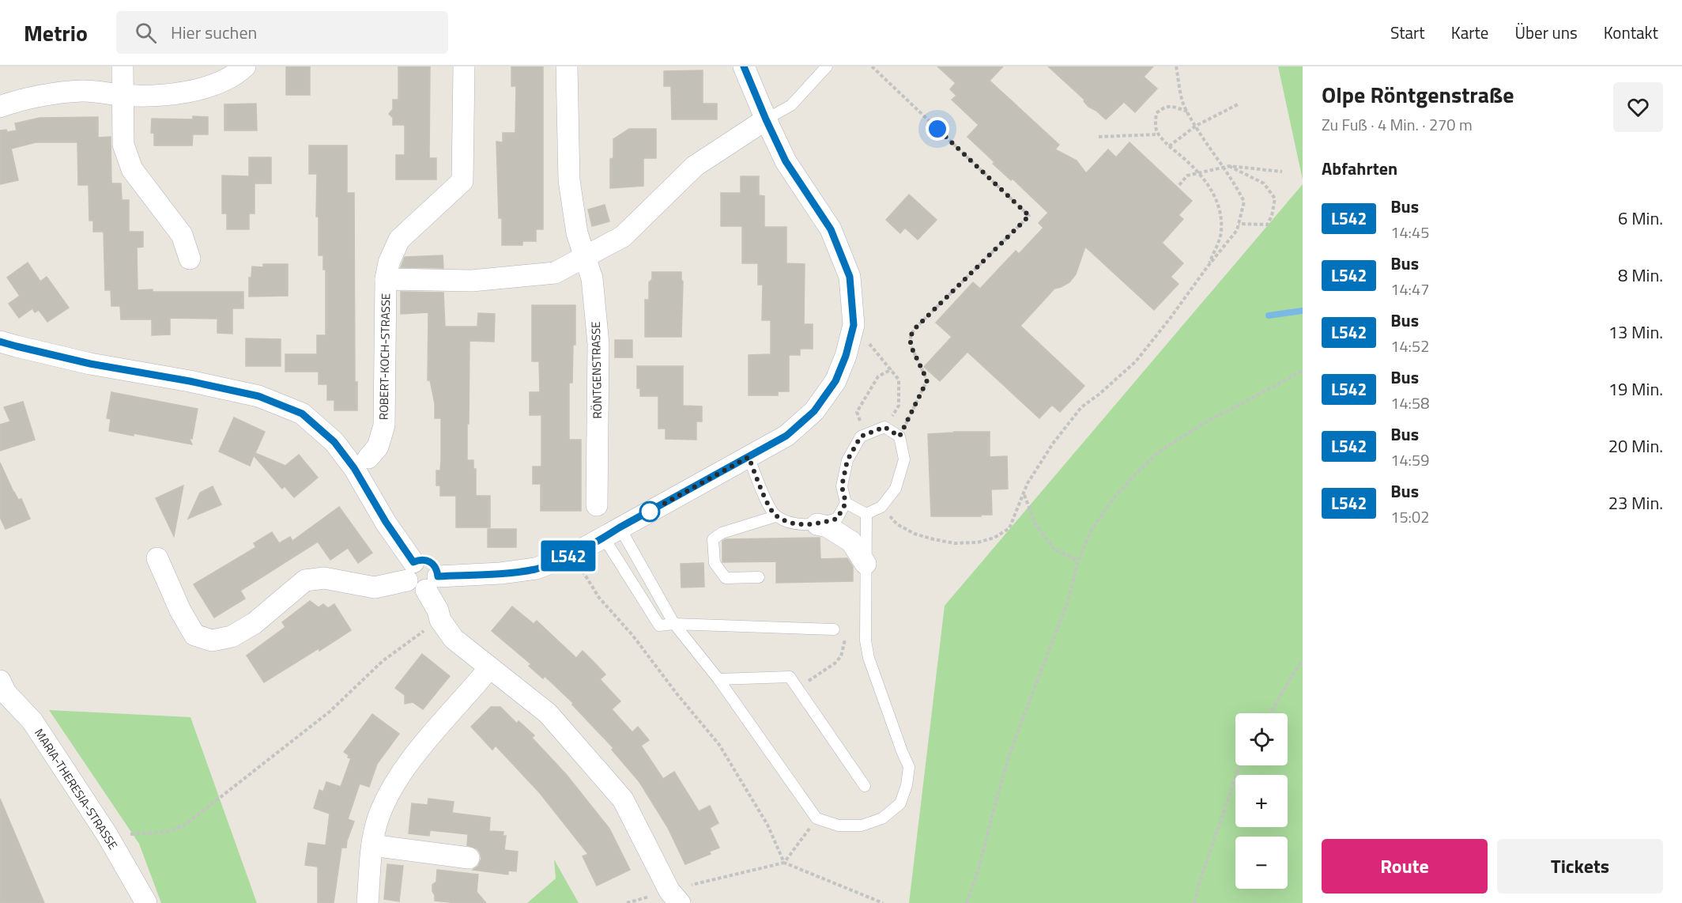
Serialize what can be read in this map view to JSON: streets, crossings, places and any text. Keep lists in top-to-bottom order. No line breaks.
{"streets":{"street":["ROBERT-KOCH-STRASSE","RÖNTGENSTRASSE","MARIA-THERESIA-STRASSE"]},"crossings":[["ROBERT-KOCH-STRASSE","RÖNTGENSTRASSE"]],"lines":["bus line L542"],"page":{"header":"Metrio","search":"Hier suchen","nav":["Start","Karte","Über uns","Kontakt"],"on_map":"L542","heading":[["Olpe Röntgenstraße","Zu Fuß · 4 Min. · 270 m"],"Abfahrten"],"list":[{"mark":"L542","name":"Bus","note":"14:45","value":"6 Min."},{"mark":"L542","name":"Bus","note":"14:47","value":"8 Min."},{"mark":"L542","name":"Bus","note":"14:52","value":"13 Min."},{"mark":"L542","name":"Bus","note":"14:58","value":"19 Min."},{"mark":"L542","name":"Bus","note":"14:59","value":"20 Min."},{"mark":"L542","name":"Bus","note":"15:02","value":"23 Min."}],"map_buttons":["+","−"],"buttons":["Route","Tickets"]}}
